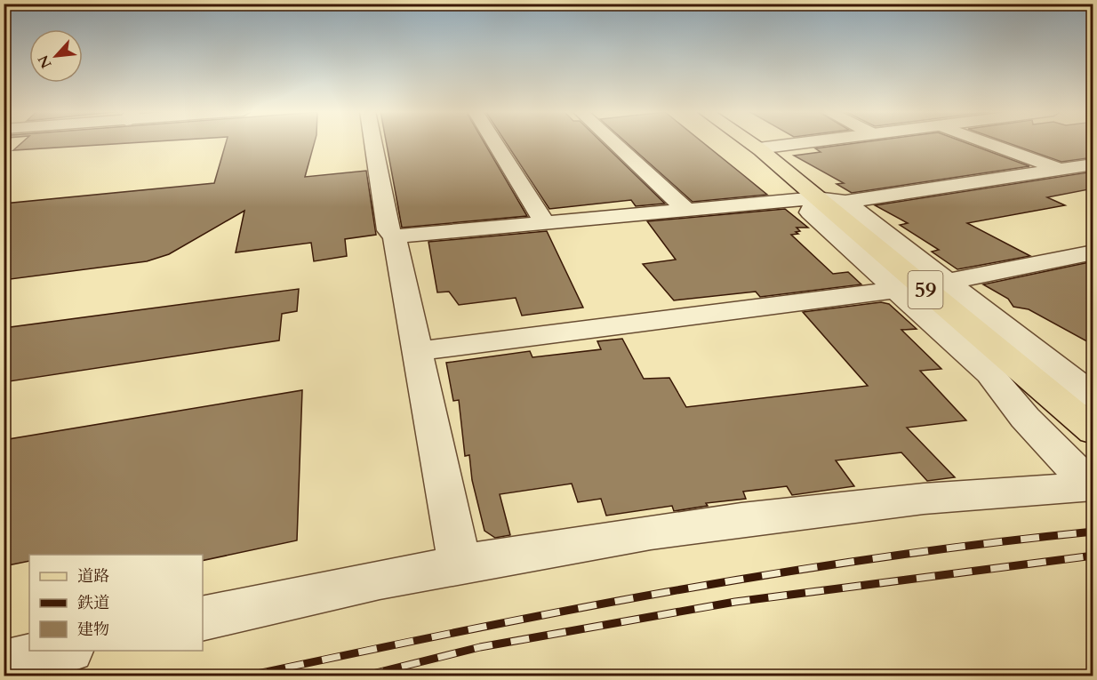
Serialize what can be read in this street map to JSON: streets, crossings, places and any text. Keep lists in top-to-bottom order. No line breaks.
{"streets":{"main road":["59"]},"legend":["道路","鉄道","建物"],"north":"bottom left"}
